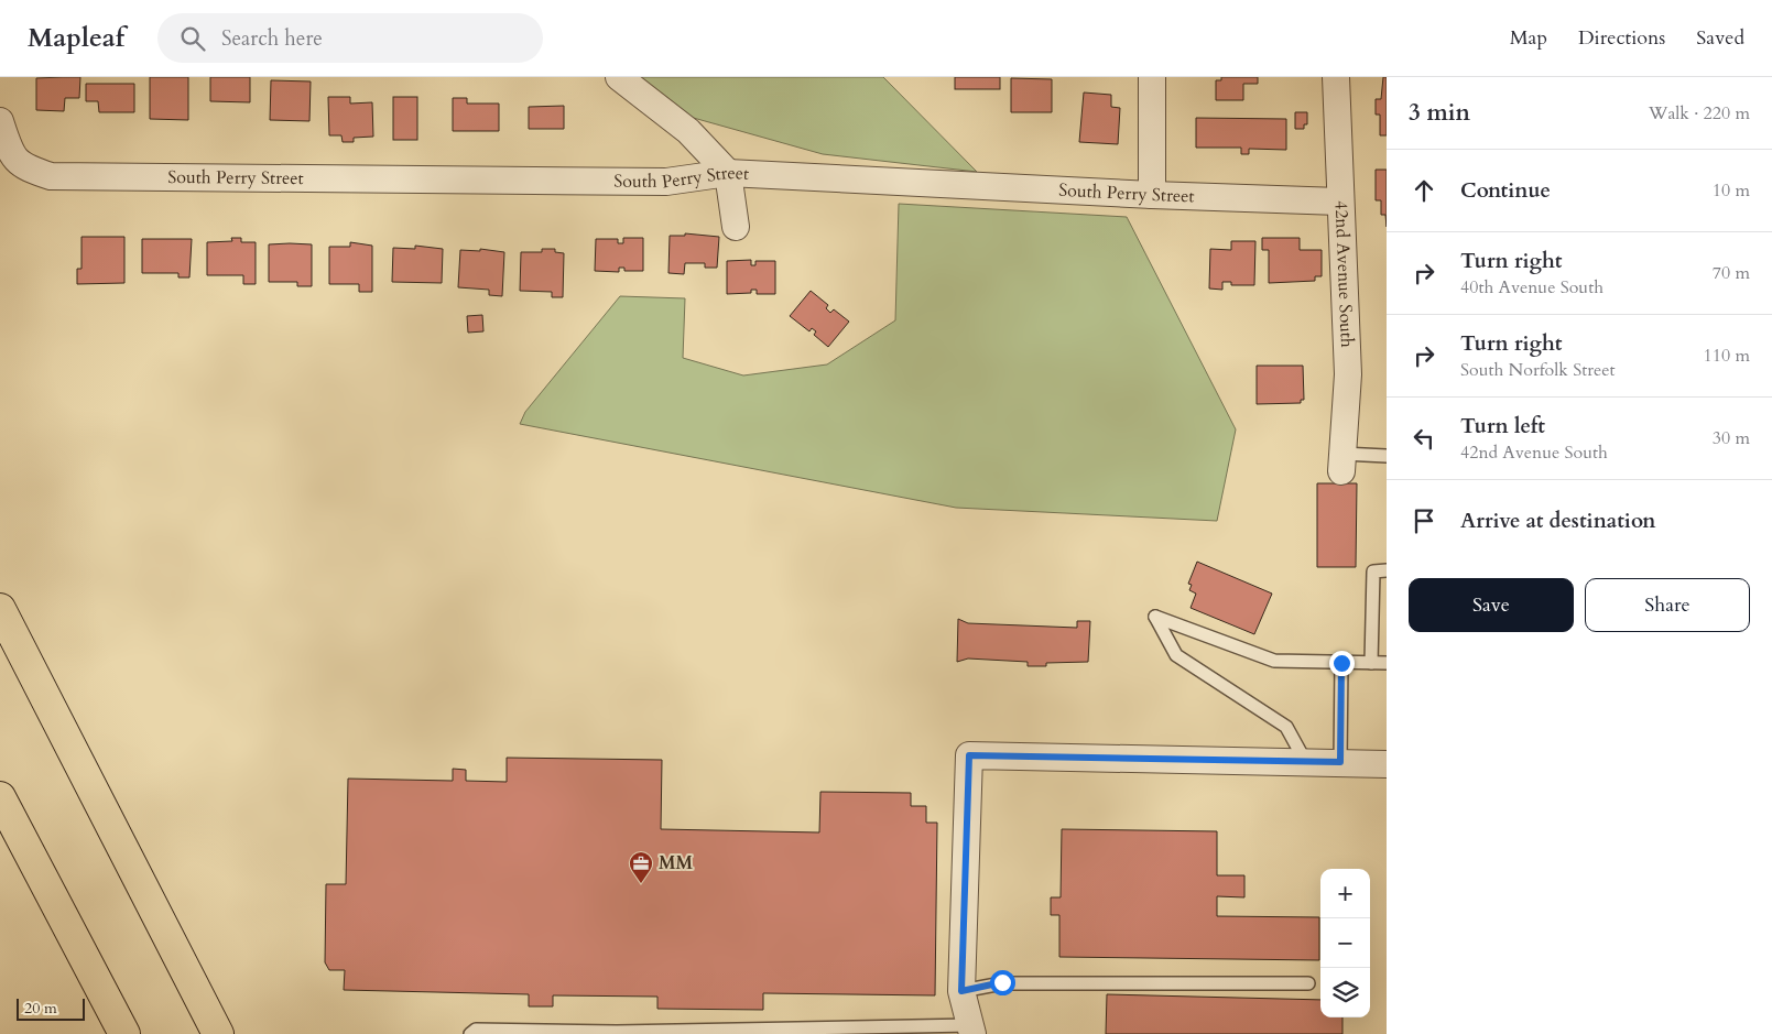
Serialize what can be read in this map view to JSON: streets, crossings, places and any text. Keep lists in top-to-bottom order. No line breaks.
{"streets":{"street":["South Perry Street","42nd Avenue South"]},"crossings":[["South Perry Street","42nd Avenue South"]],"places":{"office":["MM"]},"scale_bar":"20 m","page":{"header":"Mapleaf","search":"Search here","nav":["Map","Directions","Saved"],"heading":["3 min","Walk · 220 m"],"list":[["Continue","10 m"],["Turn right","40th Avenue South","70 m"],["Turn right","South Norfolk Street","110 m"],["Turn left","42nd Avenue South","30 m"],"Arrive at destination"],"buttons":["Save","Share"],"map_buttons":["+","−"],"scale":"20 m"}}
